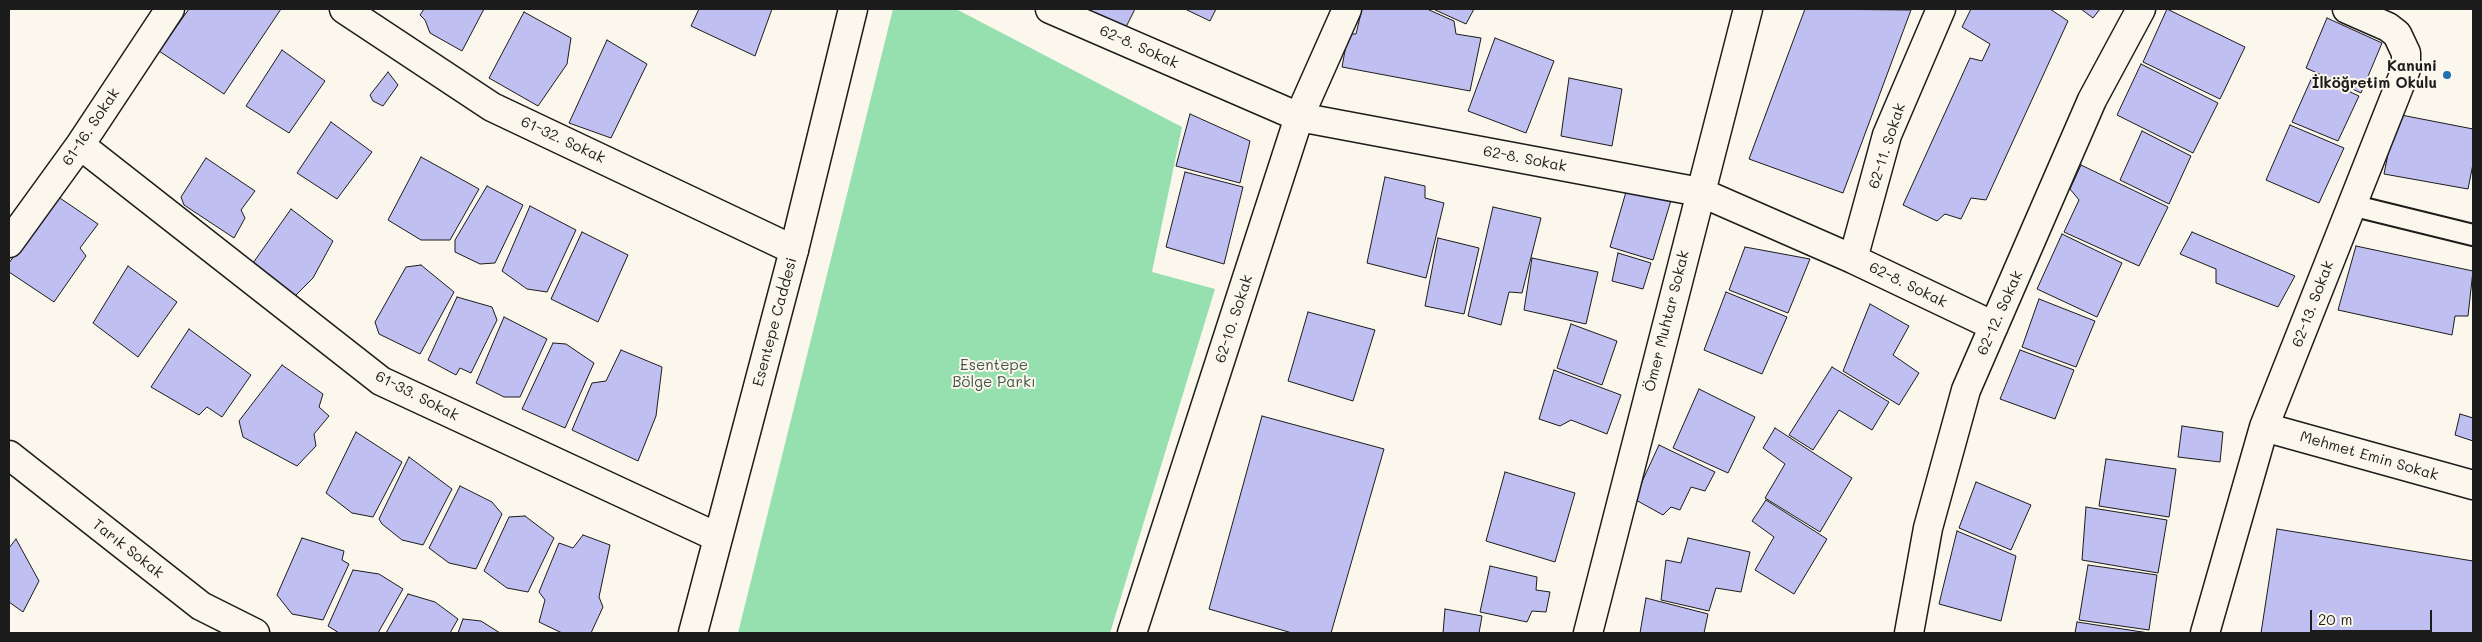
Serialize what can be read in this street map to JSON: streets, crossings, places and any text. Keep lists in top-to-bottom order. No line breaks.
{"streets":{"street":["62-8. Sokak","61-16. Sokak","61-32. Sokak","62-11. Sokak","62-13. Sokak","62-12. Sokak","62-10. Sokak","Ömer Muhtar Sokak","Esentepe Caddesi","61-33. Sokak","Mehmet Emin Sokak","Tarık Sokak"]},"crossings":[["62-8. Sokak","62-11. Sokak"],["62-8. Sokak","62-12. Sokak"],["62-8. Sokak","62-10. Sokak"],["62-8. Sokak","Ömer Muhtar Sokak"],["61-16. Sokak","61-33. Sokak"],["61-32. Sokak","Esentepe Caddesi"],["62-13. Sokak","Mehmet Emin Sokak"],["Esentepe Caddesi","61-33. Sokak"]],"parks":["Esentepe Bölge Parkı"],"places":["Kanuni İlköğretim Okulu"],"scale_bar":"20 m"}
